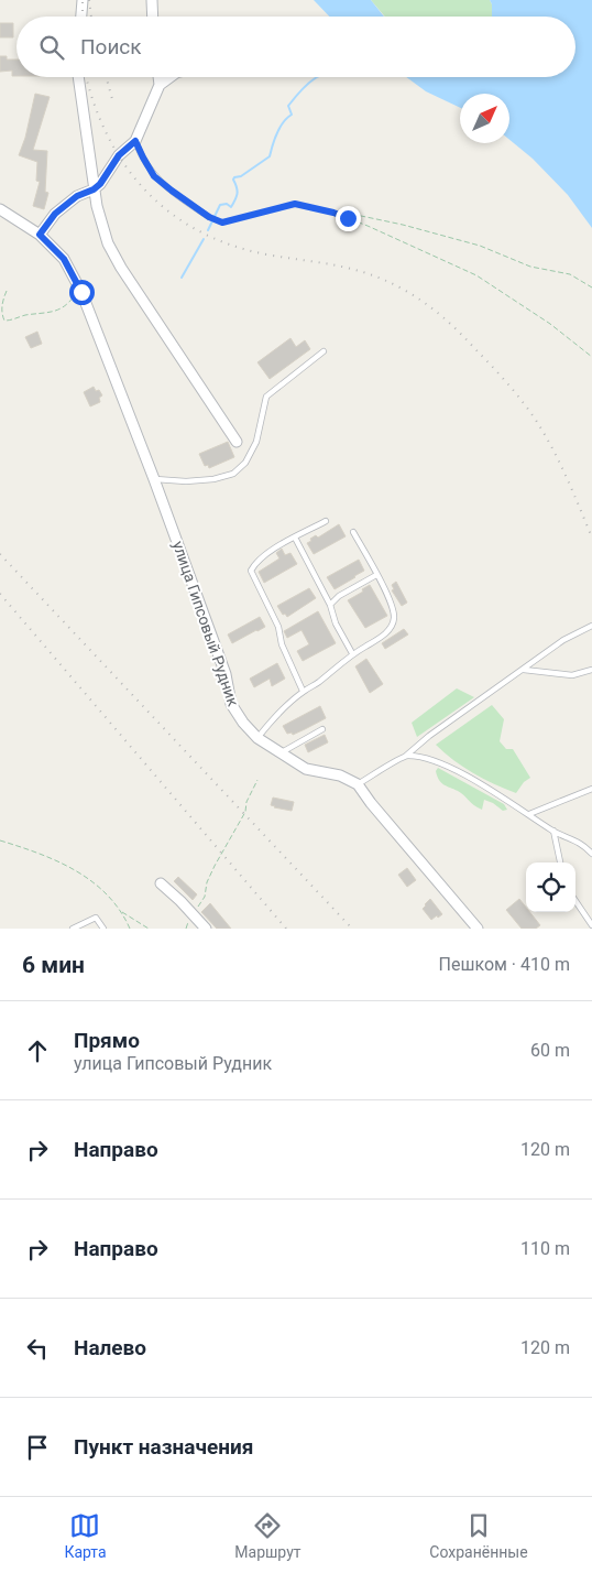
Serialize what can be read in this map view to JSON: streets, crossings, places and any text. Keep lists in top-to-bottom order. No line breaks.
{"streets":{"street":["улица Гипсовый Рудник"]},"north":"top right","page":{"search":"Поиск","heading":["6 мин","Пешком · 410 m"],"list":[["Прямо","улица Гипсовый Рудник","60 m"],["Направо","120 m"],["Направо","110 m"],["Налево","120 m"],"Пункт назначения"],"nav":["Карта","Маршрут","Сохранённые"]}}
